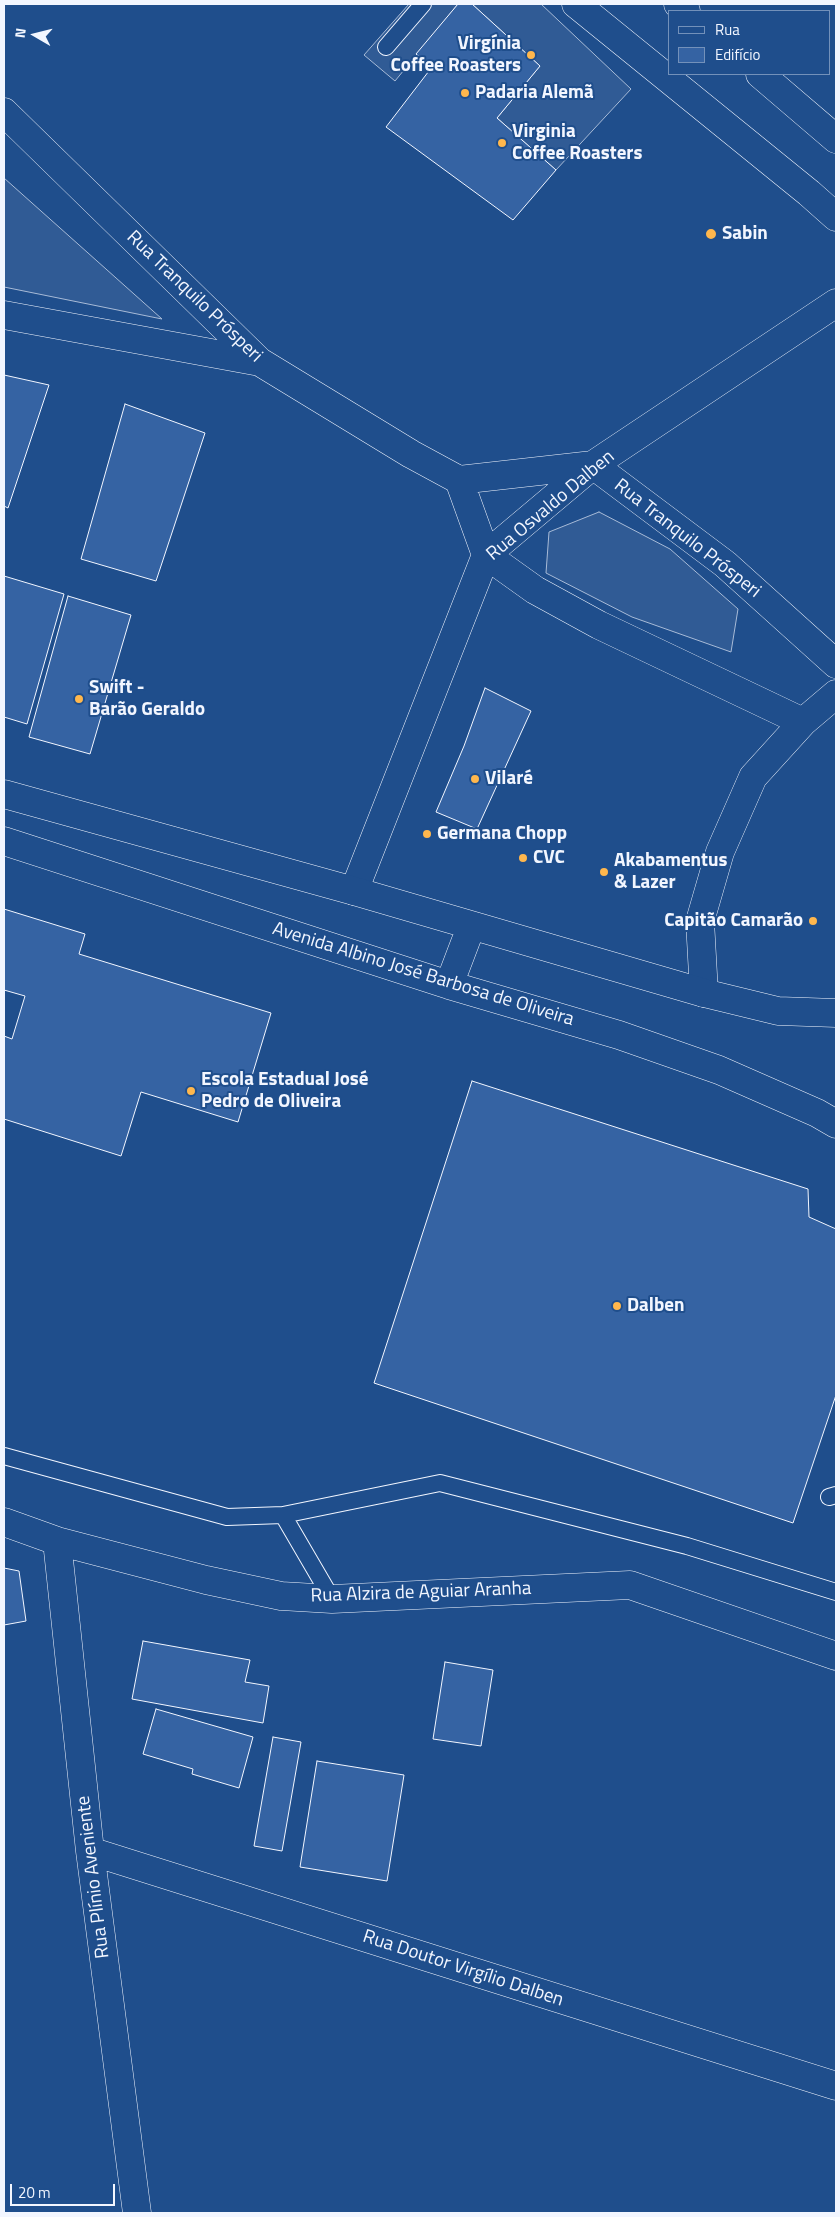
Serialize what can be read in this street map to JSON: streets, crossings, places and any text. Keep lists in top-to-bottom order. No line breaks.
{"streets":{"street":["Rua Tranquilo Prósperi","Rua Osvaldo Dalben","Avenida Albino José Barbosa de Oliveira","Rua Alzira de Aguiar Aranha","Rua Plínio Aveniente","Rua Doutor Virgílio Dalben"]},"crossings":[["Rua Tranquilo Prósperi","Rua Osvaldo Dalben"],["Rua Alzira de Aguiar Aranha","Rua Plínio Aveniente"],["Rua Plínio Aveniente","Rua Doutor Virgílio Dalben"]],"places":["Virgínia Coffee Roasters","Padaria Alemã","Virginia Coffee Roasters","Sabin","Swift - Barão Geraldo","Vilaré","Germana Chopp","CVC","Akabamentus & Lazer","Capitão Camarão","Escola Estadual José Pedro de Oliveira","Dalben"],"legend":["Rua","Edifício"],"scale_bar":"20 m","north":"left"}
